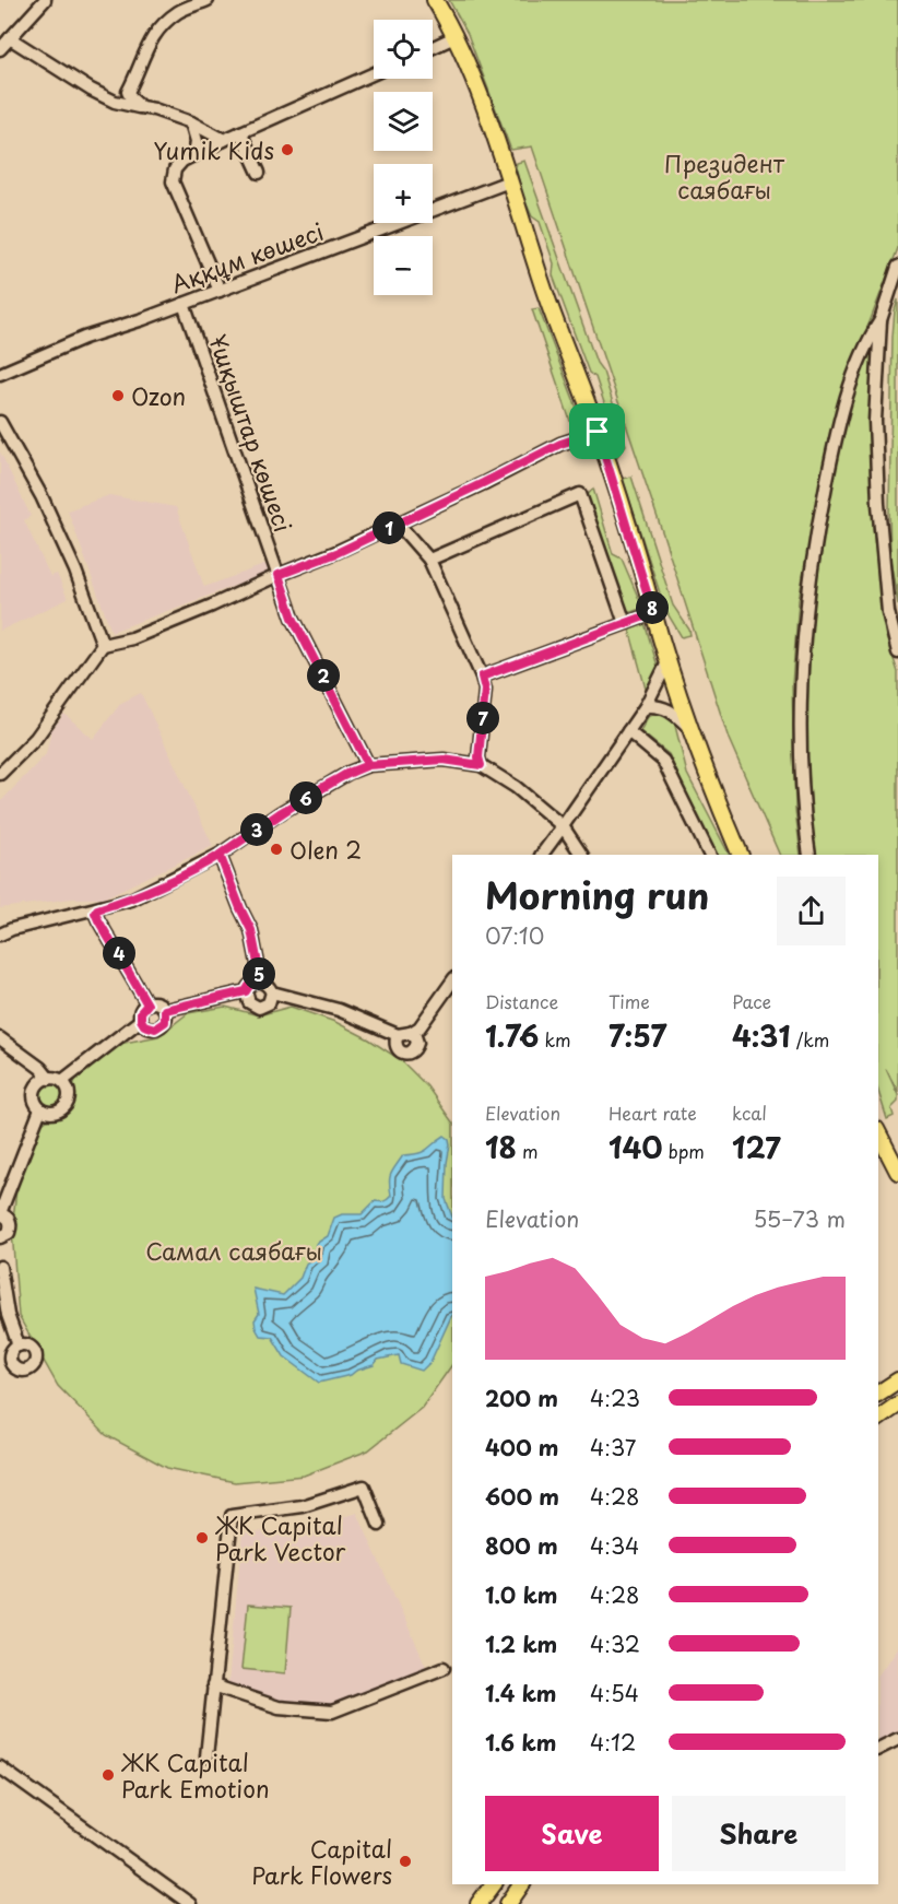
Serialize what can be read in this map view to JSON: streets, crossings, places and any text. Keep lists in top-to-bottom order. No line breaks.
{"streets":{"street":["Аққұм көшесі","Ұшқыштар көшесі"]},"crossings":[["Аққұм көшесі","Ұшқыштар көшесі"]],"parks":["Президент саябағы","Самал саябағы"],"places":["Yumik Kids","Ozon","Olen 2","ЖК Capital Park Vector","ЖК Capital Park Emotion","Capital Park Flowers"],"page":{"map_buttons":["+","−"],"pins":["1","8","2","7","6","3","4","5"],"heading":["Morning run","07:10"],"stats":[["Distance","1.76 km"],["Time","7:57"],["Pace","4:31 /km"],["Elevation","18 m"],["Heart rate","140 bpm"],["kcal","127"]],"chart":["Elevation","55–73 m"],"list":[{"name":"200 m","note":"4:23"},{"name":"400 m","note":"4:37"},{"name":"600 m","note":"4:28"},{"name":"800 m","note":"4:34"},{"name":"1.0 km","note":"4:28"},{"name":"1.2 km","note":"4:32"},{"name":"1.4 km","note":"4:54"},{"name":"1.6 km","note":"4:12"}],"buttons":["Save","Share"]}}
